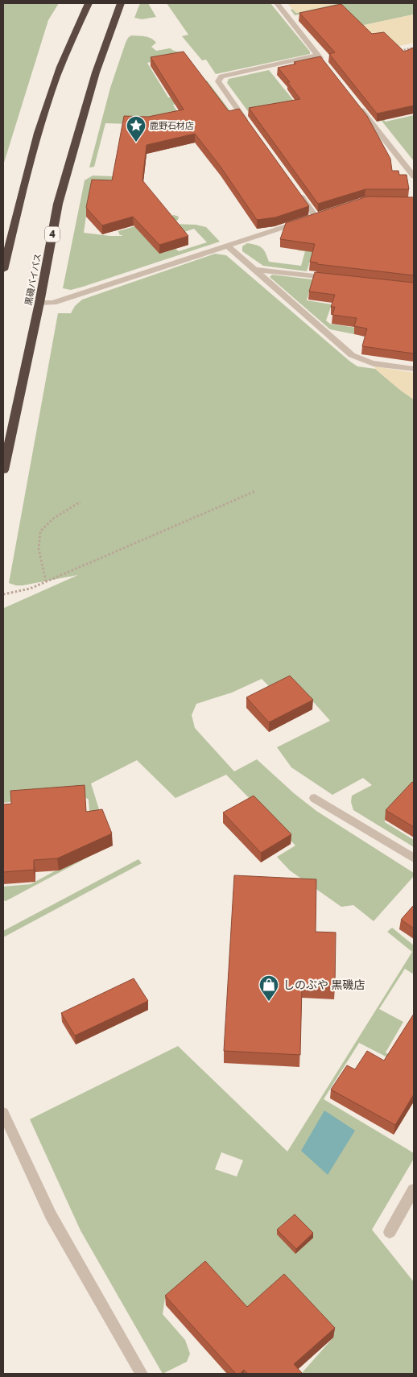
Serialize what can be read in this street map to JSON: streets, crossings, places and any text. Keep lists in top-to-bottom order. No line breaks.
{"streets":{"highway":["4","黒磯バイパス"]},"places":{"place":["鹿野石材店"],"shop":["しのぶや 黒磯店"]}}
